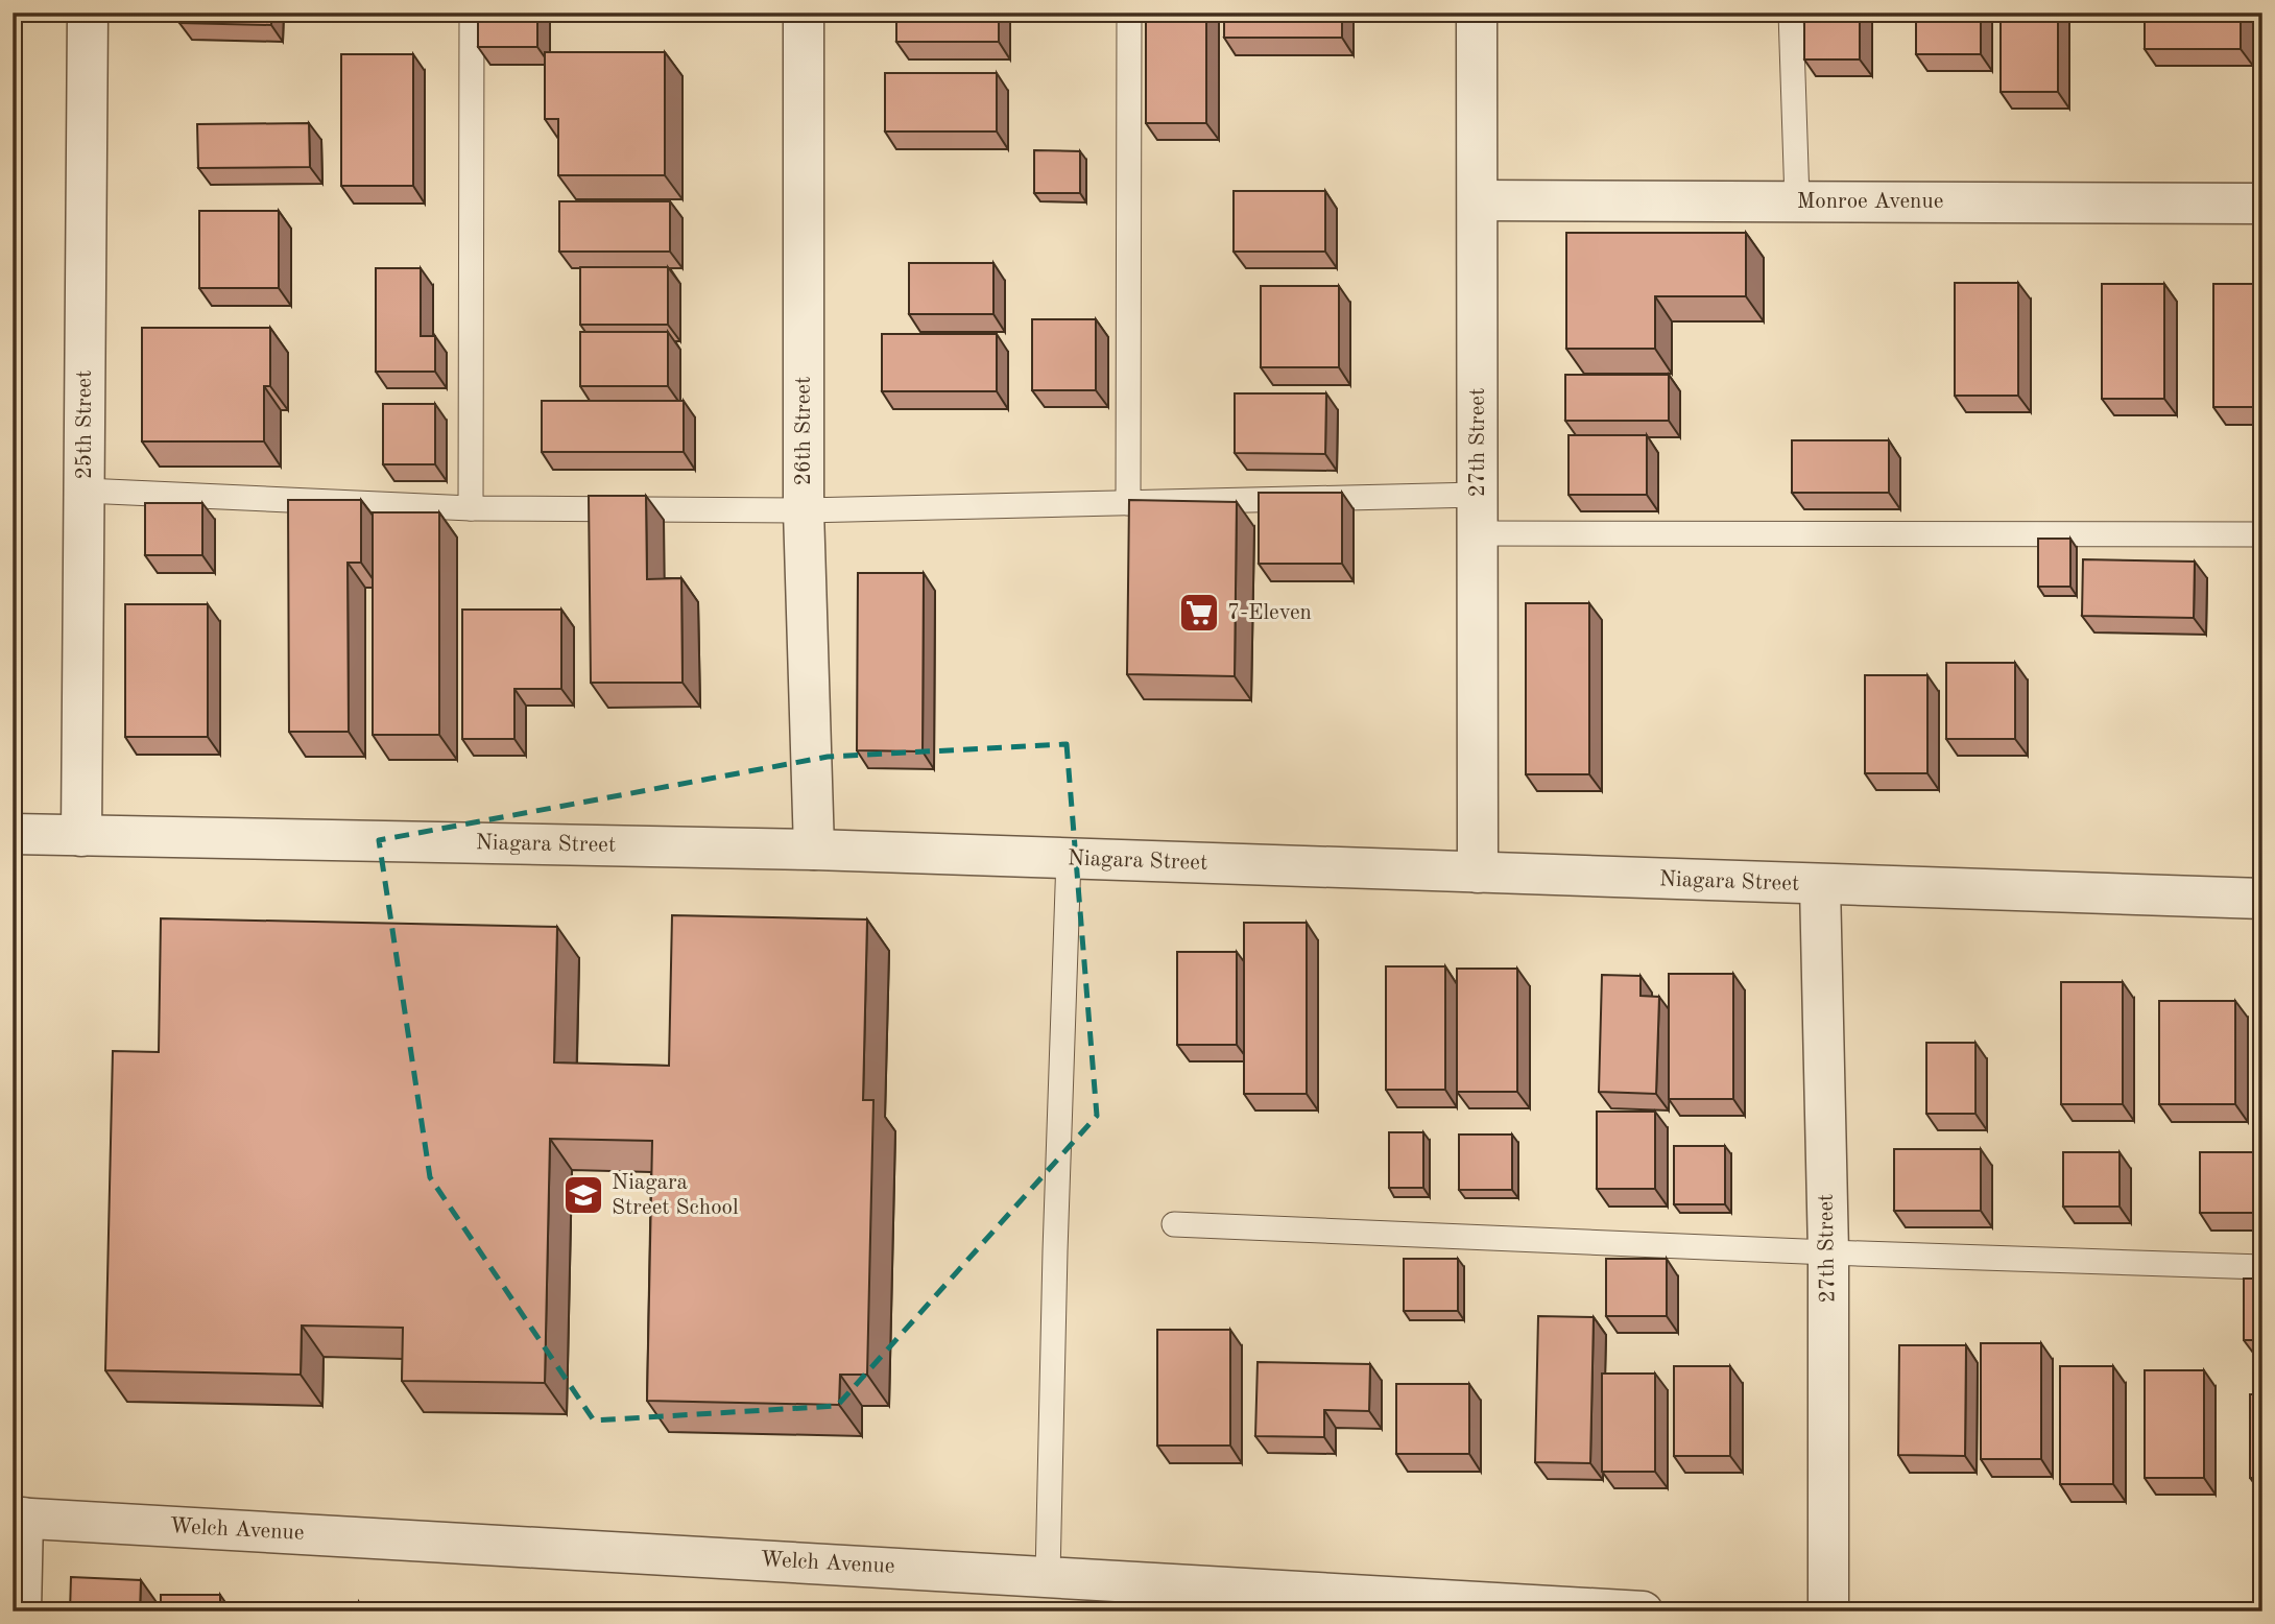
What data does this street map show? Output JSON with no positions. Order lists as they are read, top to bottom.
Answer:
{
  "streets": {
    "street": [
      "Monroe Avenue",
      "25th Street",
      "26th Street",
      "27th Street",
      "Niagara Street",
      "Welch Avenue"
    ]
  },
  "crossings": [
    ["Monroe Avenue", "27th Street"],
    ["25th Street", "Niagara Street"],
    ["26th Street", "Niagara Street"],
    ["27th Street", "Niagara Street"]
  ],
  "places": {
    "supermarket": ["7-Eleven"],
    "school or university": ["Niagara Street School"]
  }
}
